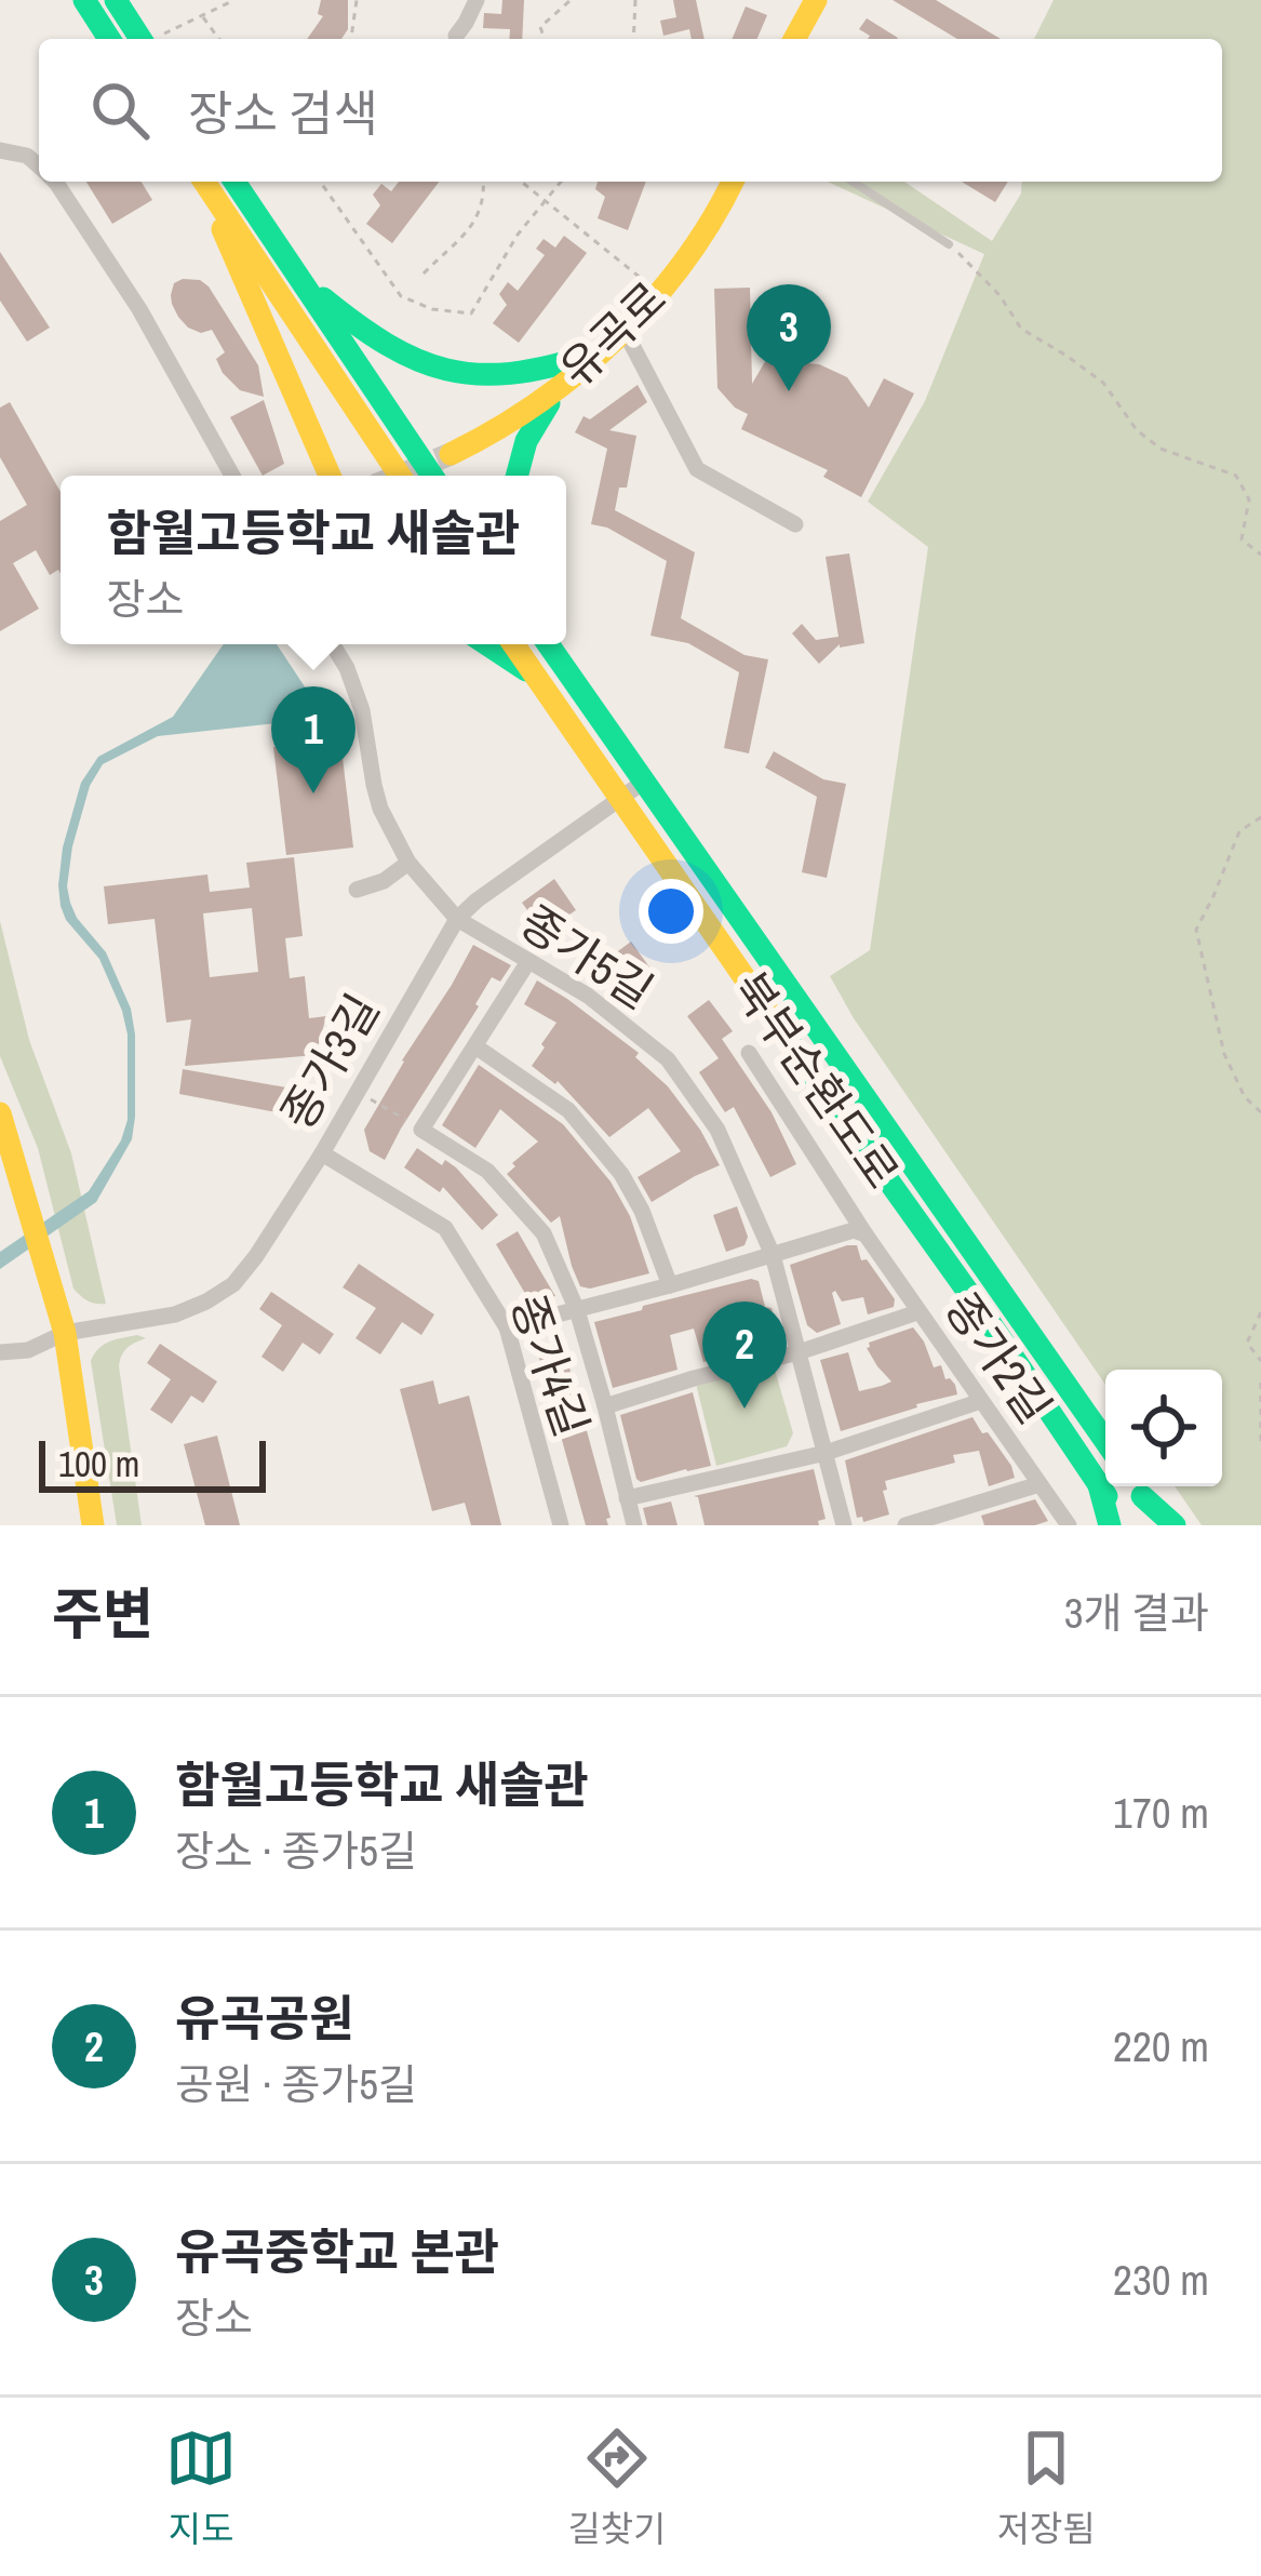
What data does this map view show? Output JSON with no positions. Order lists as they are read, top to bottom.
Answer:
{
  "streets": {
    "main road": ["유곡로", "북부순환도로"],
    "street": [
      "종가5길",
      "종가3길",
      "종가2길",
      "종가4길"
    ]
  },
  "crossings": [
    ["종가5길", "종가3길"],
    ["종가3길", "북부순환도로"],
    ["종가3길", "종가4길"]
  ],
  "scale_bar": "100 m",
  "page": {
    "search": "장소 검색",
    "pins": ["3", "1", "2"],
    "popup": ["함월고등학교 새솔관", "장소"],
    "scale": "100 m",
    "heading": ["주변", "3개 결과"],
    "list": [
      {
        "mark": "1",
        "name": "함월고등학교 새솔관",
        "note": "장소 · 종가5길",
        "value": "170 m"
      },
      {
        "mark": "2",
        "name": "유곡공원",
        "note": "공원 · 종가5길",
        "value": "220 m"
      },
      {
        "mark": "3",
        "name": "유곡중학교 본관",
        "note": "장소",
        "value": "230 m"
      }
    ],
    "nav": ["지도", "길찾기", "저장됨"]
  }
}
